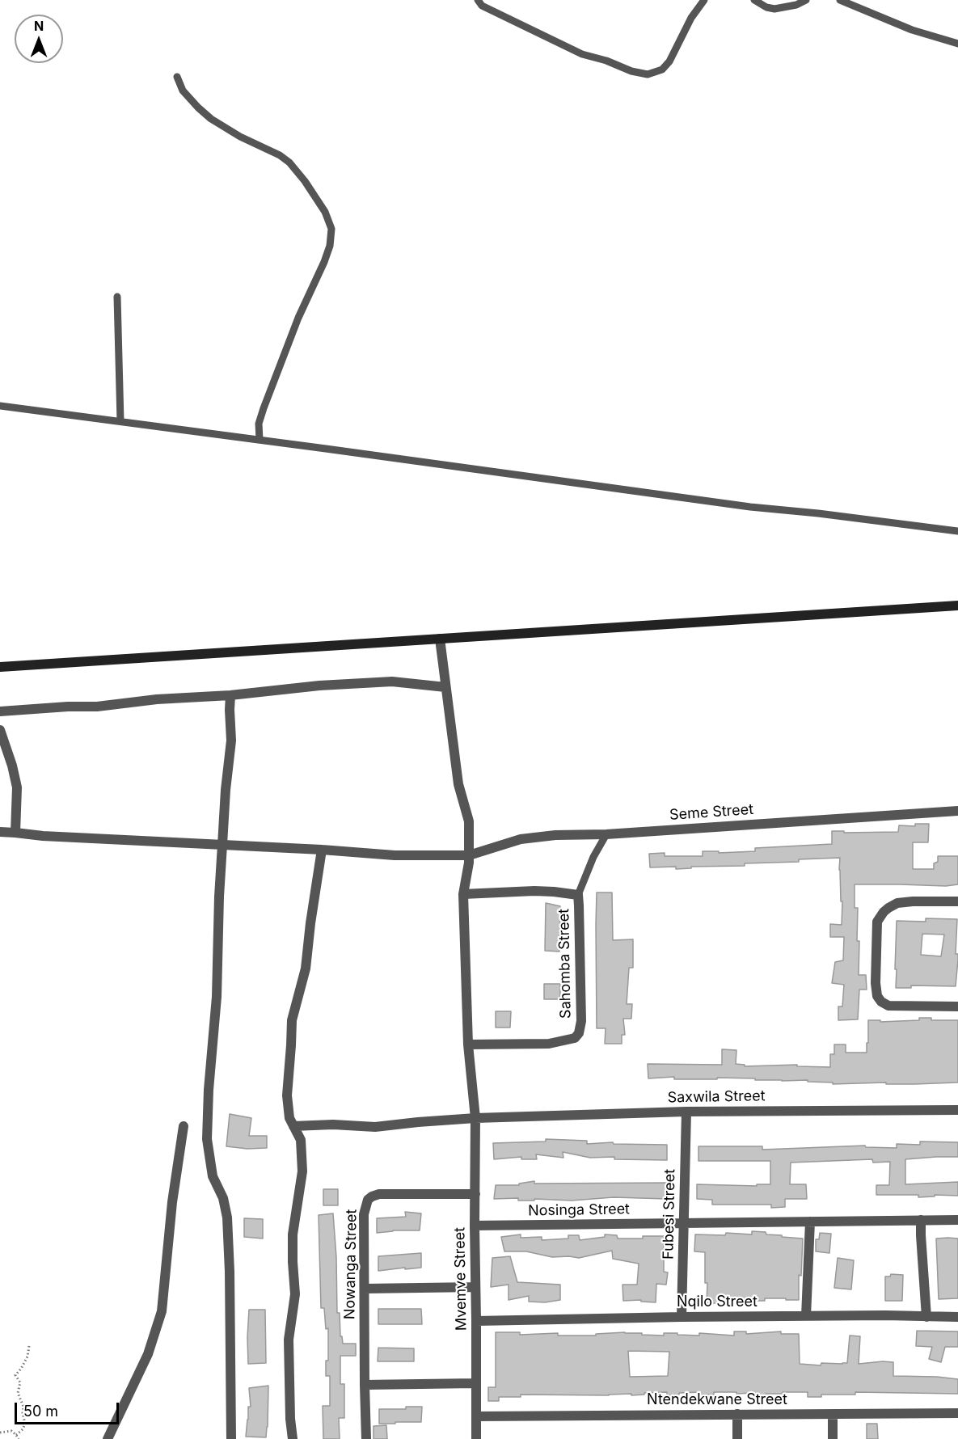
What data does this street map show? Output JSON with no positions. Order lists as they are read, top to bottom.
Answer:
{
  "streets": {
    "street": [
      "Seme Street",
      "Sahomba Street",
      "Saxwila Street",
      "Nosinga Street",
      "Fubesi Street",
      "Nowanga Street",
      "Mvemve Street",
      "Nqilo Street",
      "Ntendekwane Street"
    ]
  },
  "crossings": [
    ["Saxwila Street", "Fubesi Street"],
    ["Saxwila Street", "Mvemve Street"],
    ["Nosinga Street", "Fubesi Street"],
    ["Nosinga Street", "Mvemve Street"],
    ["Fubesi Street", "Nqilo Street"],
    ["Nowanga Street", "Mvemve Street"],
    ["Mvemve Street", "Nqilo Street"],
    ["Mvemve Street", "Ntendekwane Street"]
  ],
  "scale_bar": "50 m",
  "north": "top"
}
